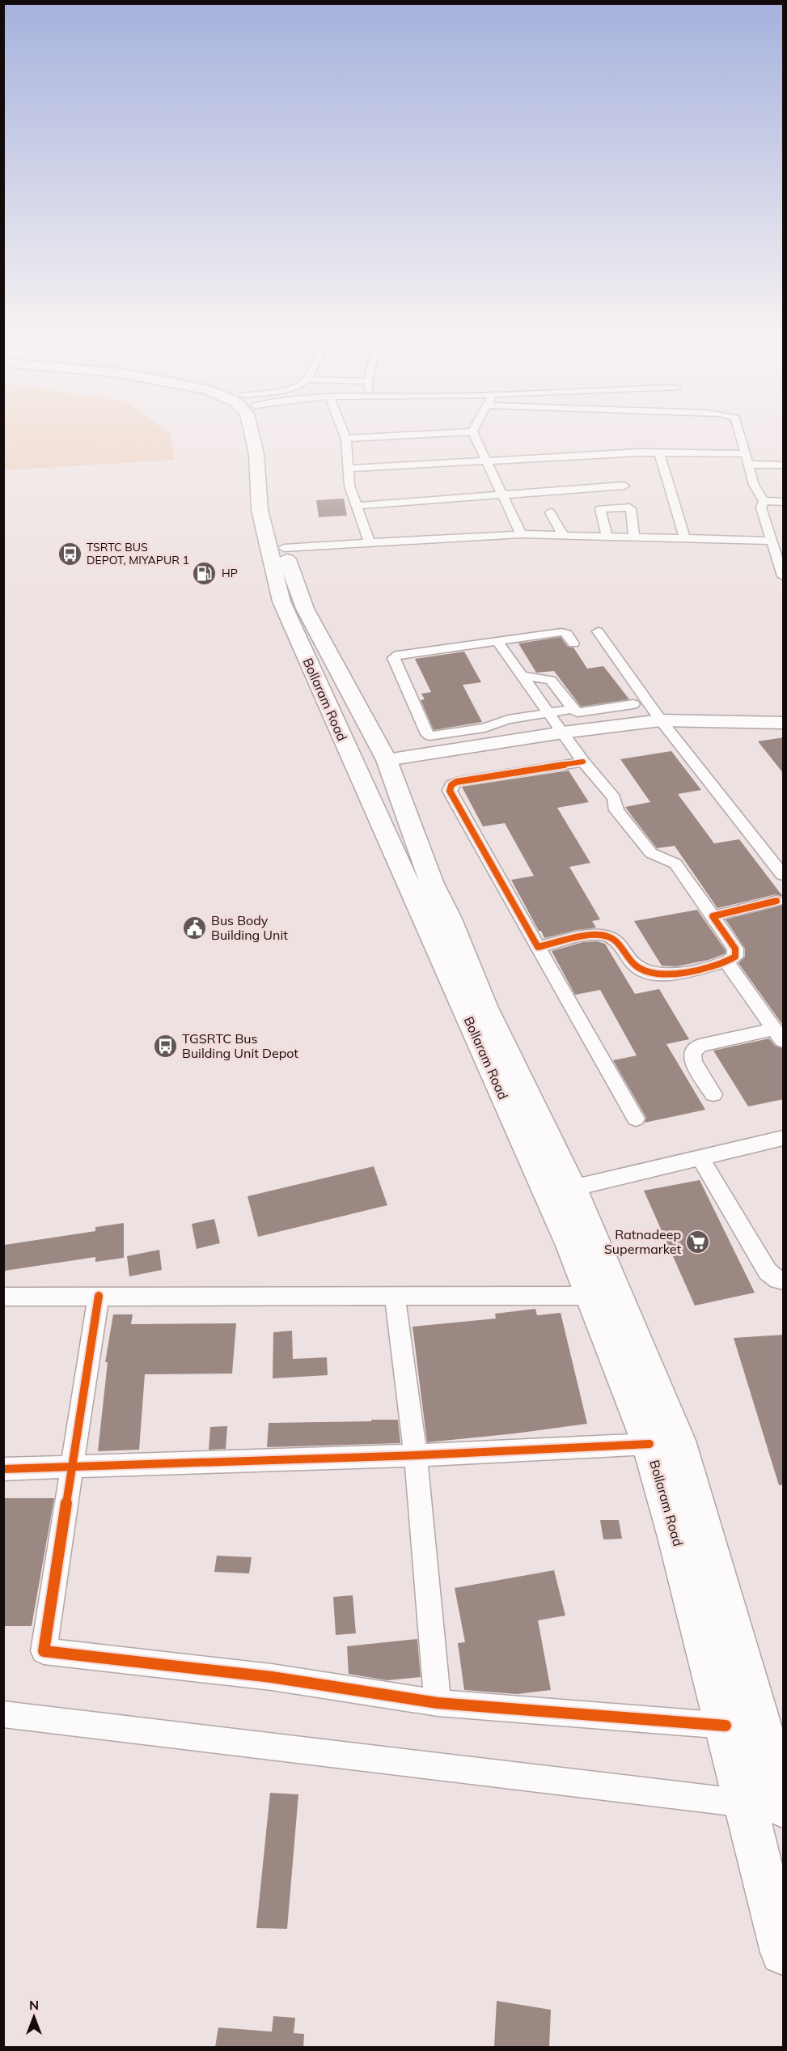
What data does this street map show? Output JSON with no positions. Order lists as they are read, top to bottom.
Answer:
{
  "streets": {
    "main road": ["Bollaram Road"]
  },
  "places": {
    "bus stop": ["TSRTC BUS DEPOT, MIYAPUR 1", "TGSRTC Bus Building Unit Depot"],
    "fuel station": ["HP"],
    "public building": ["Bus Body Building Unit"],
    "supermarket": ["Ratnadeep Supermarket"]
  },
  "north": "top"
}
